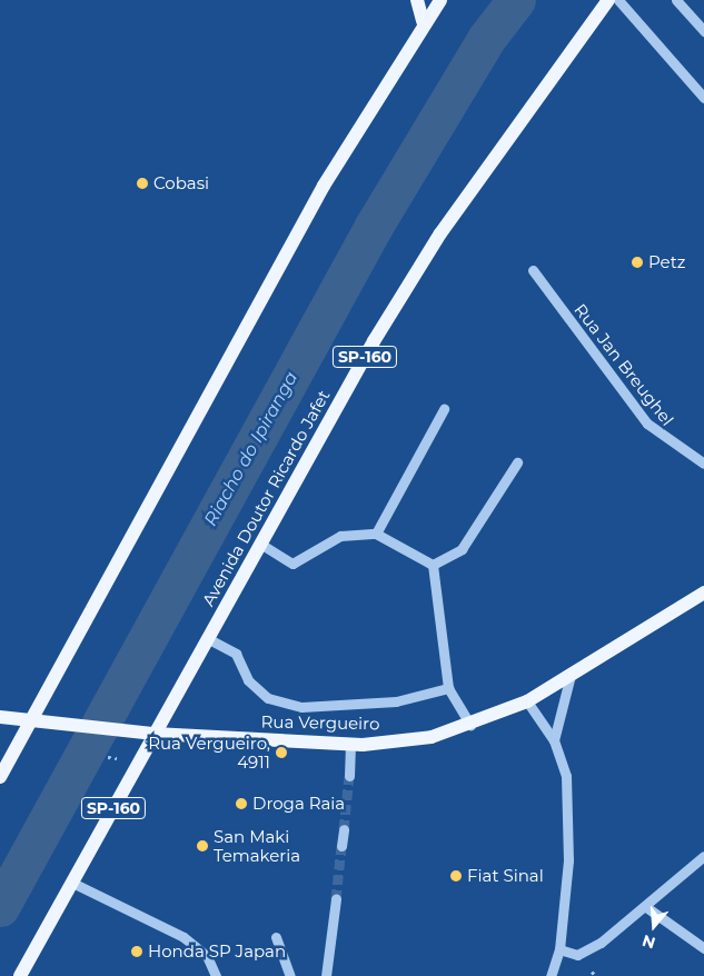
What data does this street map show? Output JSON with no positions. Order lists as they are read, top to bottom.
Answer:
{
  "streets": {
    "main road": ["SP-160", "Avenida Doutor Ricardo Jafet", "Rua Vergueiro"],
    "street": ["Rua Jan Breughel"]
  },
  "crossings": [
    ["Avenida Doutor Ricardo Jafet", "Rua Vergueiro"]
  ],
  "water": ["Riacho do Ipiranga"],
  "places": [
    "Cobasi",
    "Petz",
    "Rua Vergueiro, 4911",
    "Droga Raia",
    "San Maki Temakeria",
    "Fiat Sinal",
    "Honda SP Japan"
  ],
  "north": "bottom"
}
